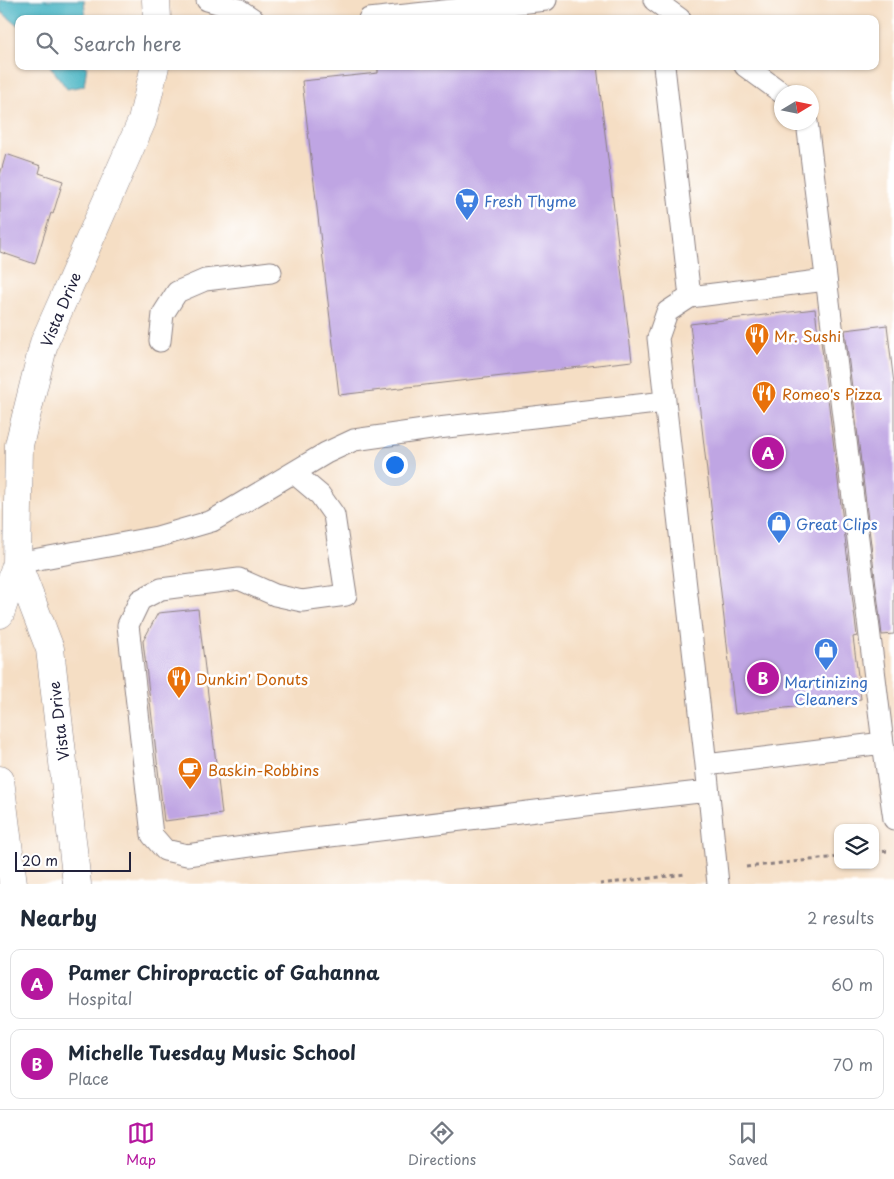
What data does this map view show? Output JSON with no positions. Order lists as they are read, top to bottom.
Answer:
{
  "streets": {
    "street": ["Vista Drive"]
  },
  "places": {
    "supermarket": ["Fresh Thyme"],
    "restaurant": ["Mr. Sushi", "Romeo's Pizza", "Dunkin' Donuts"],
    "shop": ["Great Clips", "Martinizing Cleaners"],
    "cafe": ["Baskin-Robbins"]
  },
  "scale_bar": "20 m",
  "north": "right",
  "page": {
    "search": "Search here",
    "pins": ["A", "B"],
    "scale": "20 m",
    "heading": ["Nearby", "2 results"],
    "list": [
      {
        "mark": "A",
        "name": "Pamer Chiropractic of Gahanna",
        "note": "Hospital",
        "value": "60 m"
      },
      {
        "mark": "B",
        "name": "Michelle Tuesday Music School",
        "note": "Place",
        "value": "70 m"
      }
    ],
    "nav": ["Map", "Directions", "Saved"]
  }
}
